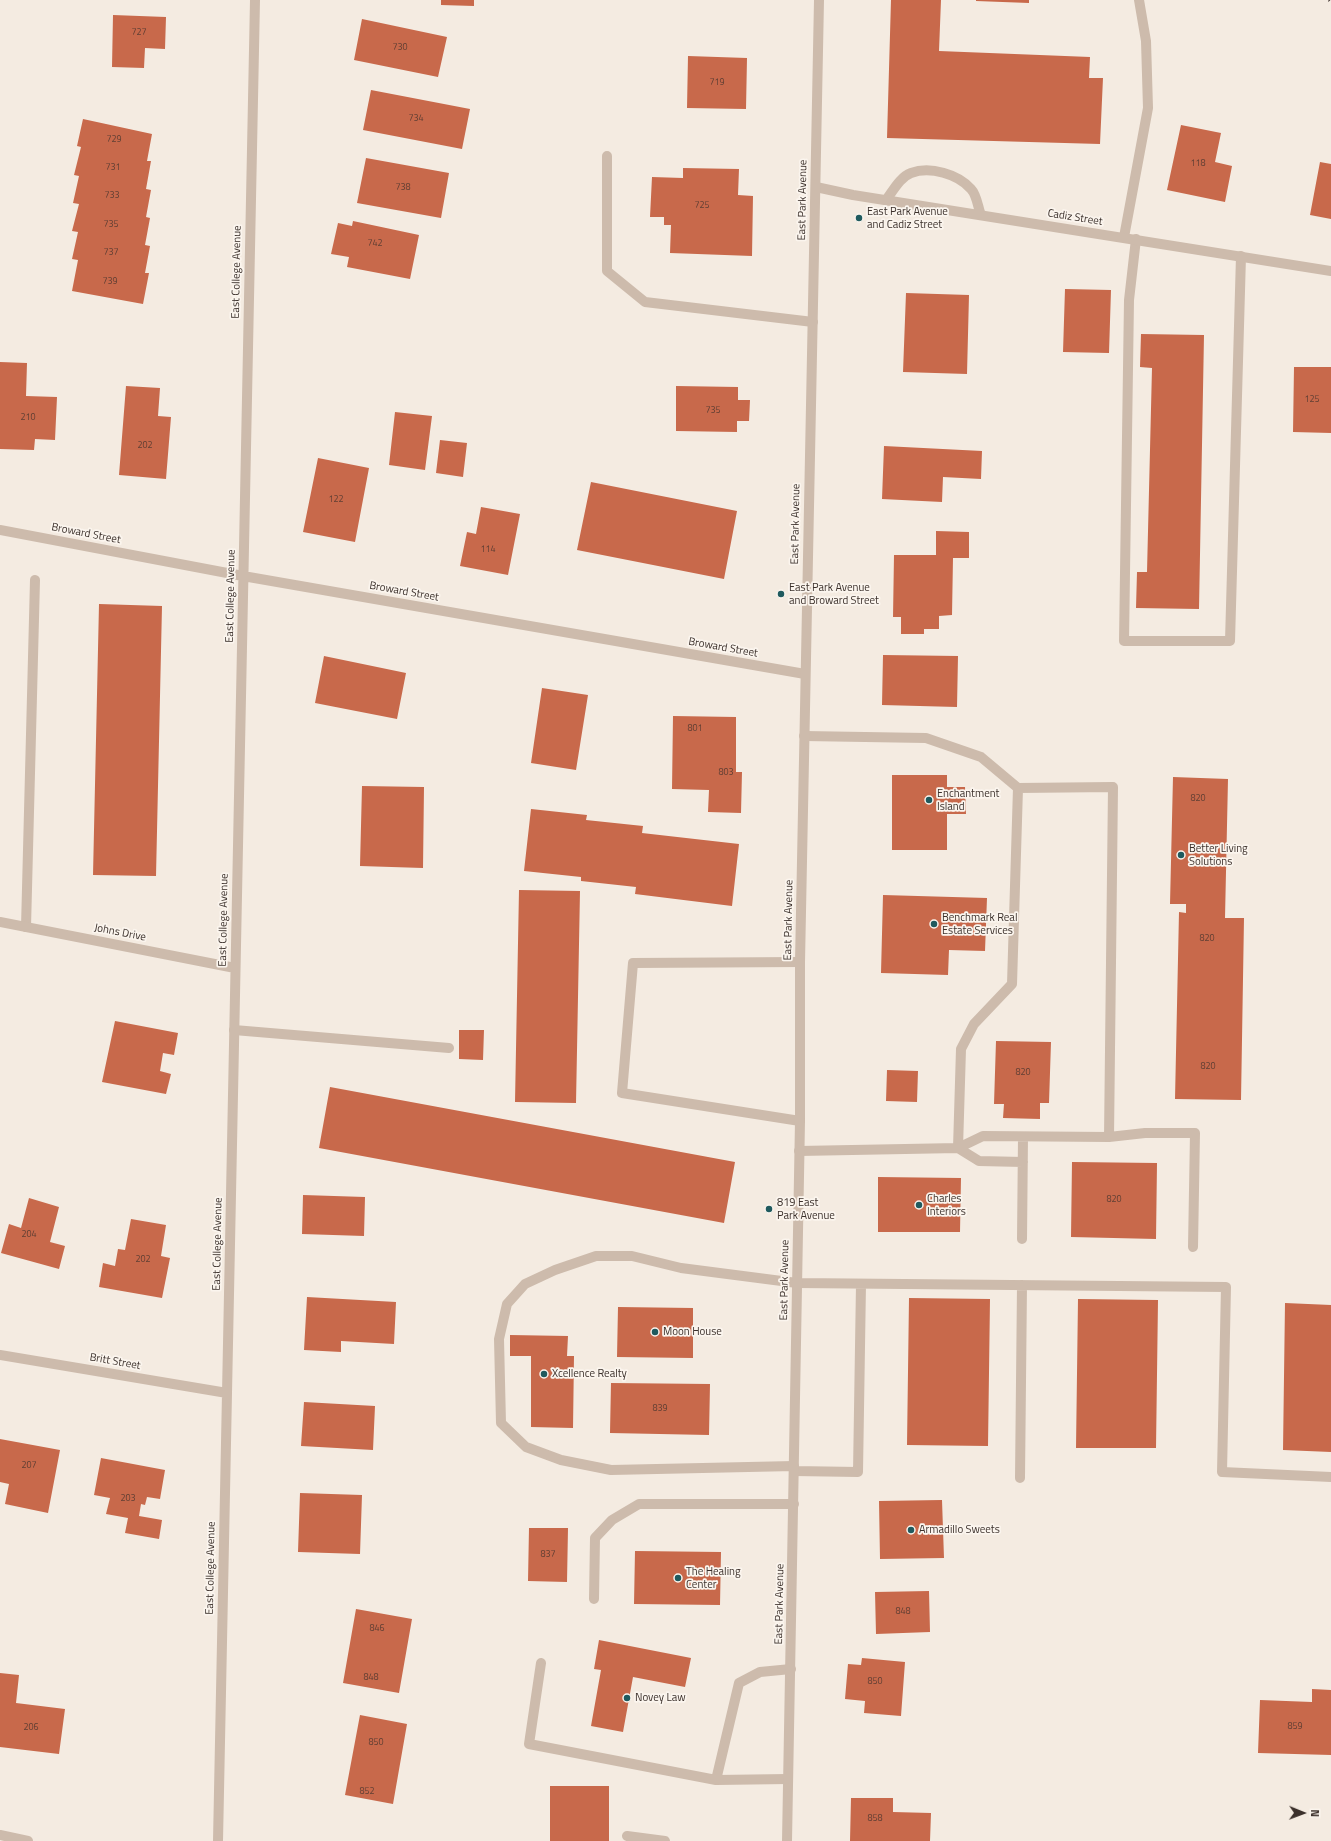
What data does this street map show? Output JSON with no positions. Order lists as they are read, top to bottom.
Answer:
{
  "streets": {
    "street": [
      "East Park Avenue",
      "Cadiz Street",
      "East College Avenue",
      "Broward Street",
      "Johns Drive",
      "Britt Street"
    ]
  },
  "crossings": [
    ["East Park Avenue", "Cadiz Street"],
    ["East Park Avenue", "Broward Street"],
    ["East College Avenue", "Broward Street"],
    ["East College Avenue", "Johns Drive"],
    ["East College Avenue", "Britt Street"]
  ],
  "places": [
    "East Park Avenue and Cadiz Street",
    "East Park Avenue and Broward Street",
    "Enchantment Island",
    "Better Living Solutions",
    "Benchmark Real Estate Services",
    "Charles Interiors",
    "819 East Park Avenue",
    "Moon House",
    "Xcellence Realty",
    "Armadillo Sweets",
    "The Healing Center",
    "Novey Law"
  ],
  "house_numbers": [
    "727",
    "730",
    "719",
    "734",
    "729",
    "118",
    "731",
    "738",
    "733",
    "725",
    "735",
    "742",
    "737",
    "739",
    "125",
    "735",
    "210",
    "202",
    "122",
    "114",
    "801",
    "803",
    "820",
    "820",
    "820",
    "820",
    "820",
    "204",
    "202",
    "839",
    "207",
    "203",
    "837",
    "848",
    "846",
    "848",
    "850",
    "859",
    "206",
    "850",
    "852",
    "858"
  ],
  "north": "right"
}
